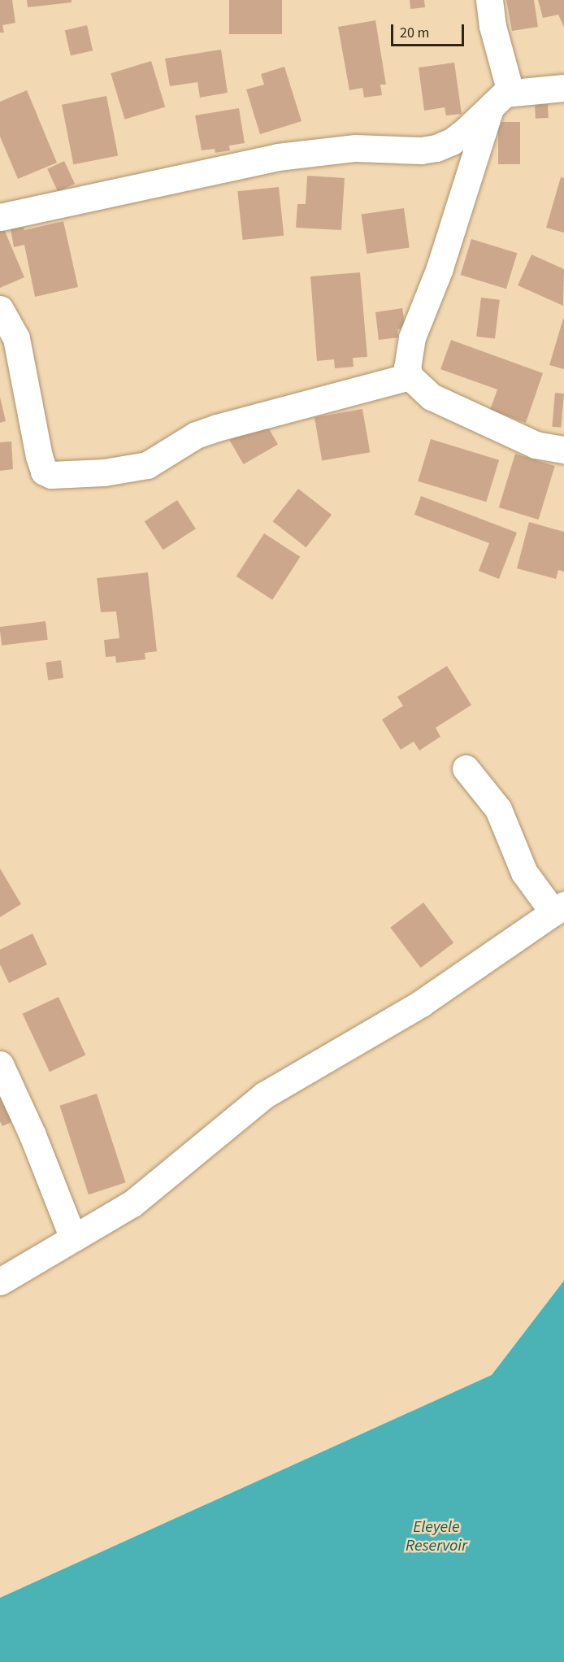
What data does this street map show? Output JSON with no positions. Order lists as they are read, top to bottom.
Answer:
{
  "water": ["Eleyele Reservoir"],
  "scale_bar": "20 m"
}
